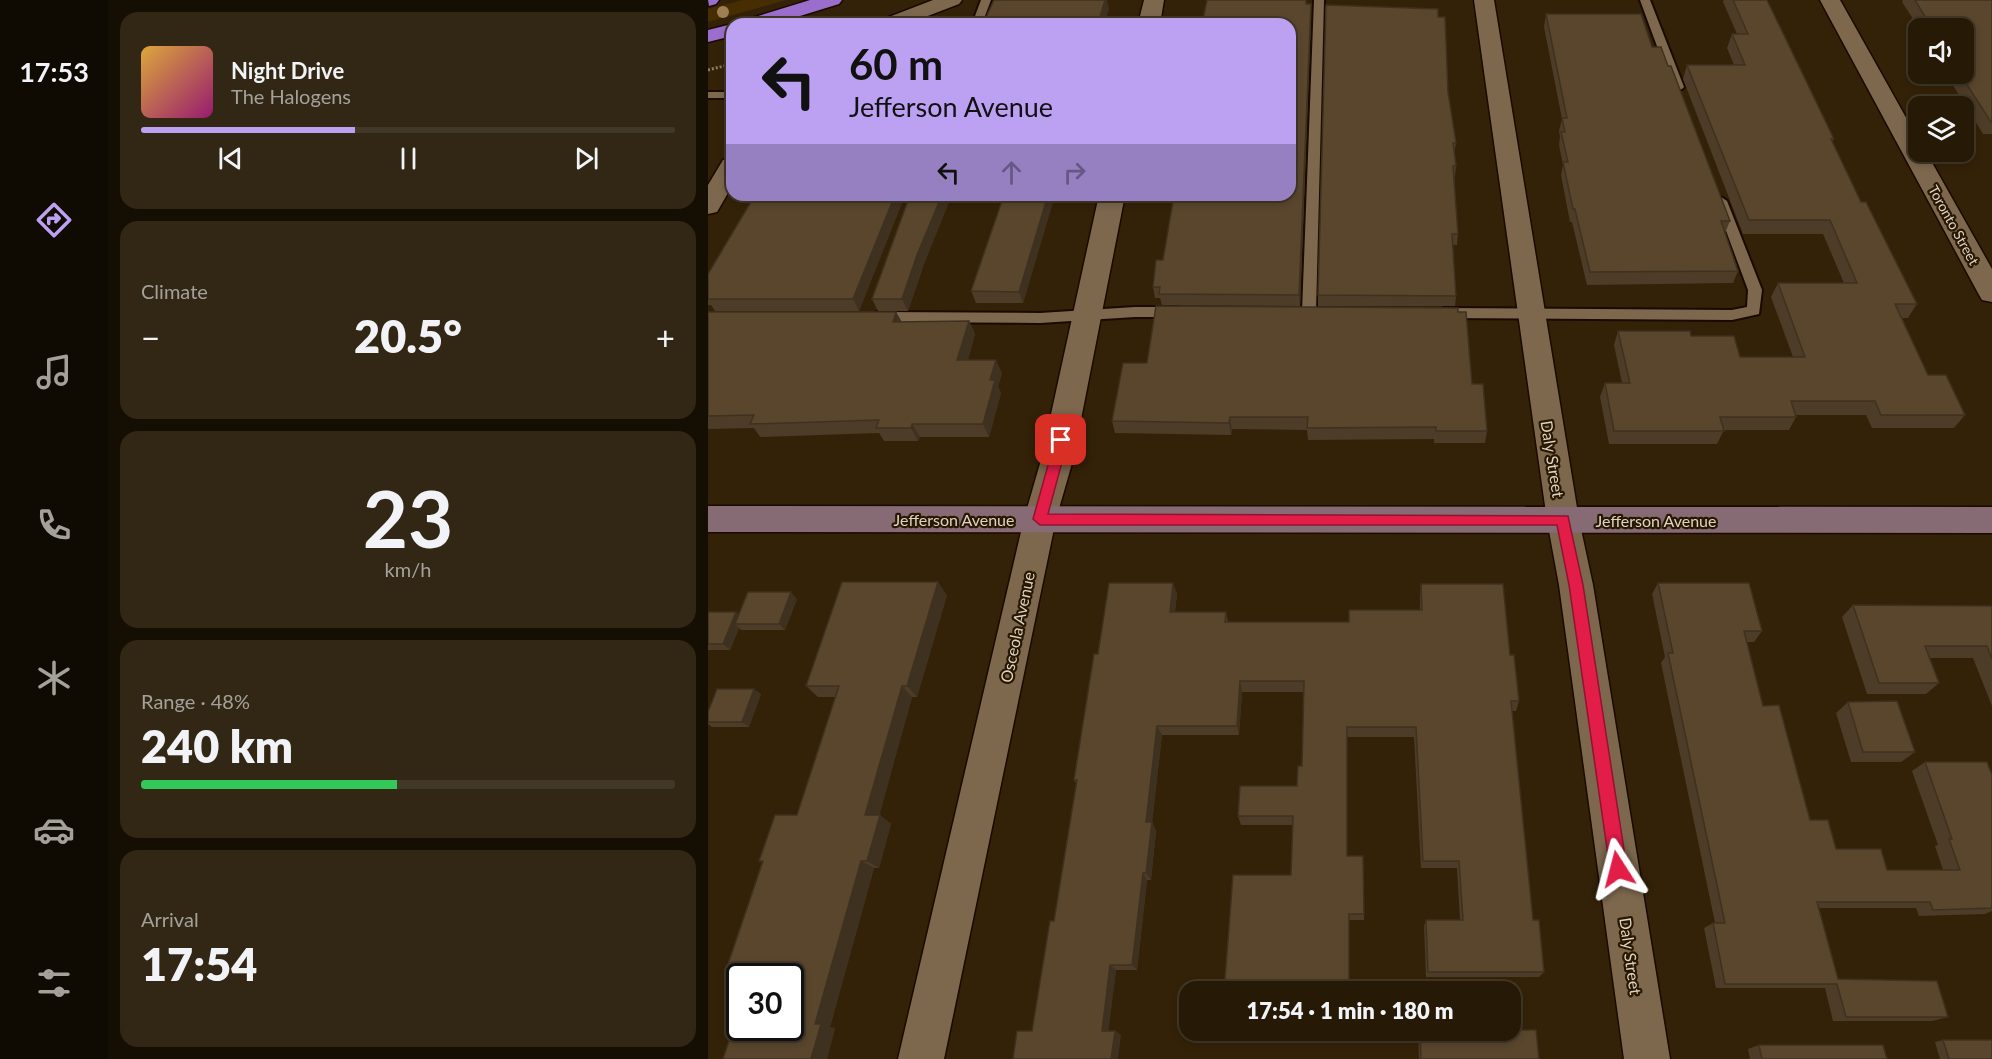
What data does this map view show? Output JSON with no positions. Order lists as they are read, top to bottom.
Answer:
{
  "streets": {
    "street": [
      "Toronto Street",
      "Daly Street",
      "Jefferson Avenue",
      "Osceola Avenue"
    ]
  },
  "crossings": [
    ["Daly Street", "Jefferson Avenue"],
    ["Jefferson Avenue", "Osceola Avenue"]
  ],
  "page": {
    "tabs": "17:53",
    "turn": ["60 m", "Jefferson Avenue"],
    "song": ["Night Drive", "The Halogens"],
    "tile": [
      "Climate",
      ["23", "km/h"],
      ["Range · 48%", "240 km"],
      ["Arrival", "17:54"]
    ],
    "heat": ["−", "20.5°", "+"],
    "limit": "30",
    "trip": "17:54 · 1 min · 180 m"
  }
}
